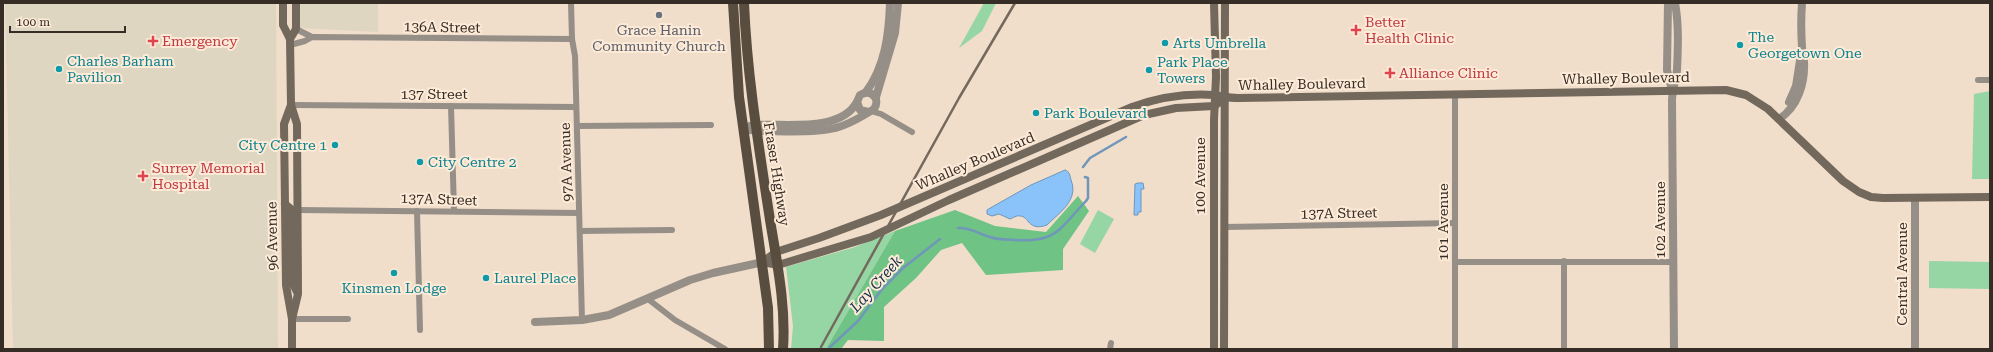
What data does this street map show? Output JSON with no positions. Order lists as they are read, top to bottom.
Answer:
{
  "streets": {
    "main road": [
      "Whalley Boulevard",
      "Fraser Highway",
      "100 Avenue",
      "96 Avenue"
    ],
    "street": [
      "136A Street",
      "137 Street",
      "97A Avenue",
      "137A Street",
      "102 Avenue",
      "101 Avenue",
      "Central Avenue"
    ]
  },
  "crossings": [
    ["136A Street", "97A Avenue"],
    ["136A Street", "96 Avenue"],
    ["Whalley Boulevard", "97A Avenue"],
    ["Whalley Boulevard", "Fraser Highway"],
    ["Whalley Boulevard", "100 Avenue"],
    ["Whalley Boulevard", "102 Avenue"],
    ["Whalley Boulevard", "101 Avenue"],
    ["Whalley Boulevard", "Central Avenue"],
    ["137 Street", "97A Avenue"],
    ["137 Street", "96 Avenue"],
    ["97A Avenue", "137A Street"],
    ["100 Avenue", "137A Street"],
    ["137A Street", "101 Avenue"],
    ["137A Street", "96 Avenue"]
  ],
  "water": ["Lay Creek"],
  "places": {
    "other": [
      "Grace Hanin Community Church",
      "Arts Umbrella",
      "The Georgetown One",
      "Charles Barham Pavilion",
      "Park Place Towers",
      "Park Boulevard",
      "City Centre 1",
      "City Centre 2",
      "Kinsmen Lodge",
      "Laurel Place"
    ],
    "health": [
      "Better Health Clinic",
      "Emergency",
      "Alliance Clinic",
      "Surrey Memorial Hospital"
    ]
  },
  "scale_bar": "100 m"
}
